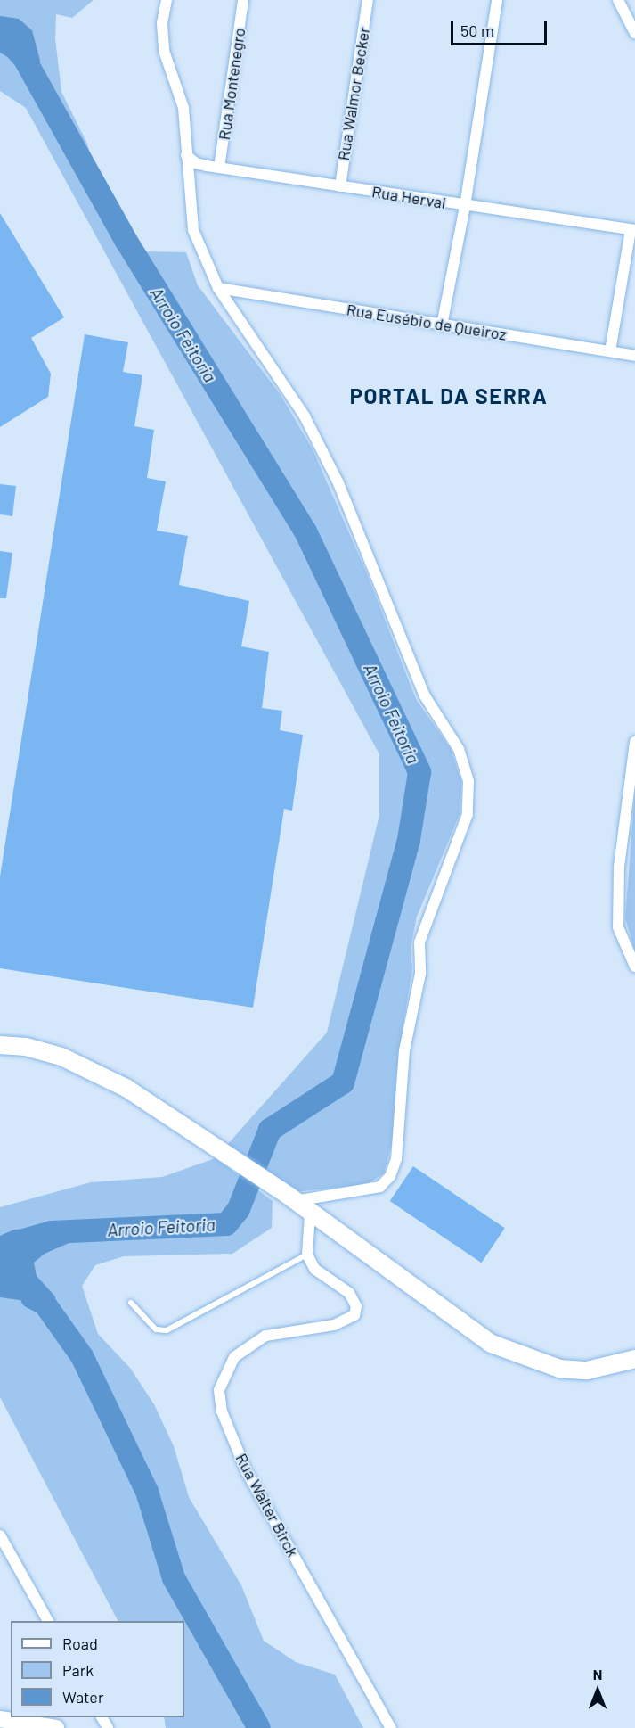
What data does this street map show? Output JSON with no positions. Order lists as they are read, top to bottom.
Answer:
{
  "streets": {
    "street": [
      "Rua Montenegro",
      "Rua Walmor Becker",
      "Rua Herval",
      "Rua Eusébio de Queiroz",
      "Rua Walter Birck"
    ]
  },
  "crossings": [
    ["Rua Montenegro", "Rua Herval"],
    ["Rua Walmor Becker", "Rua Herval"]
  ],
  "districts": ["PORTAL DA SERRA"],
  "water": ["Arroio Feitoria"],
  "legend": ["Road", "Park", "Water"],
  "scale_bar": "50 m",
  "north": "top"
}
